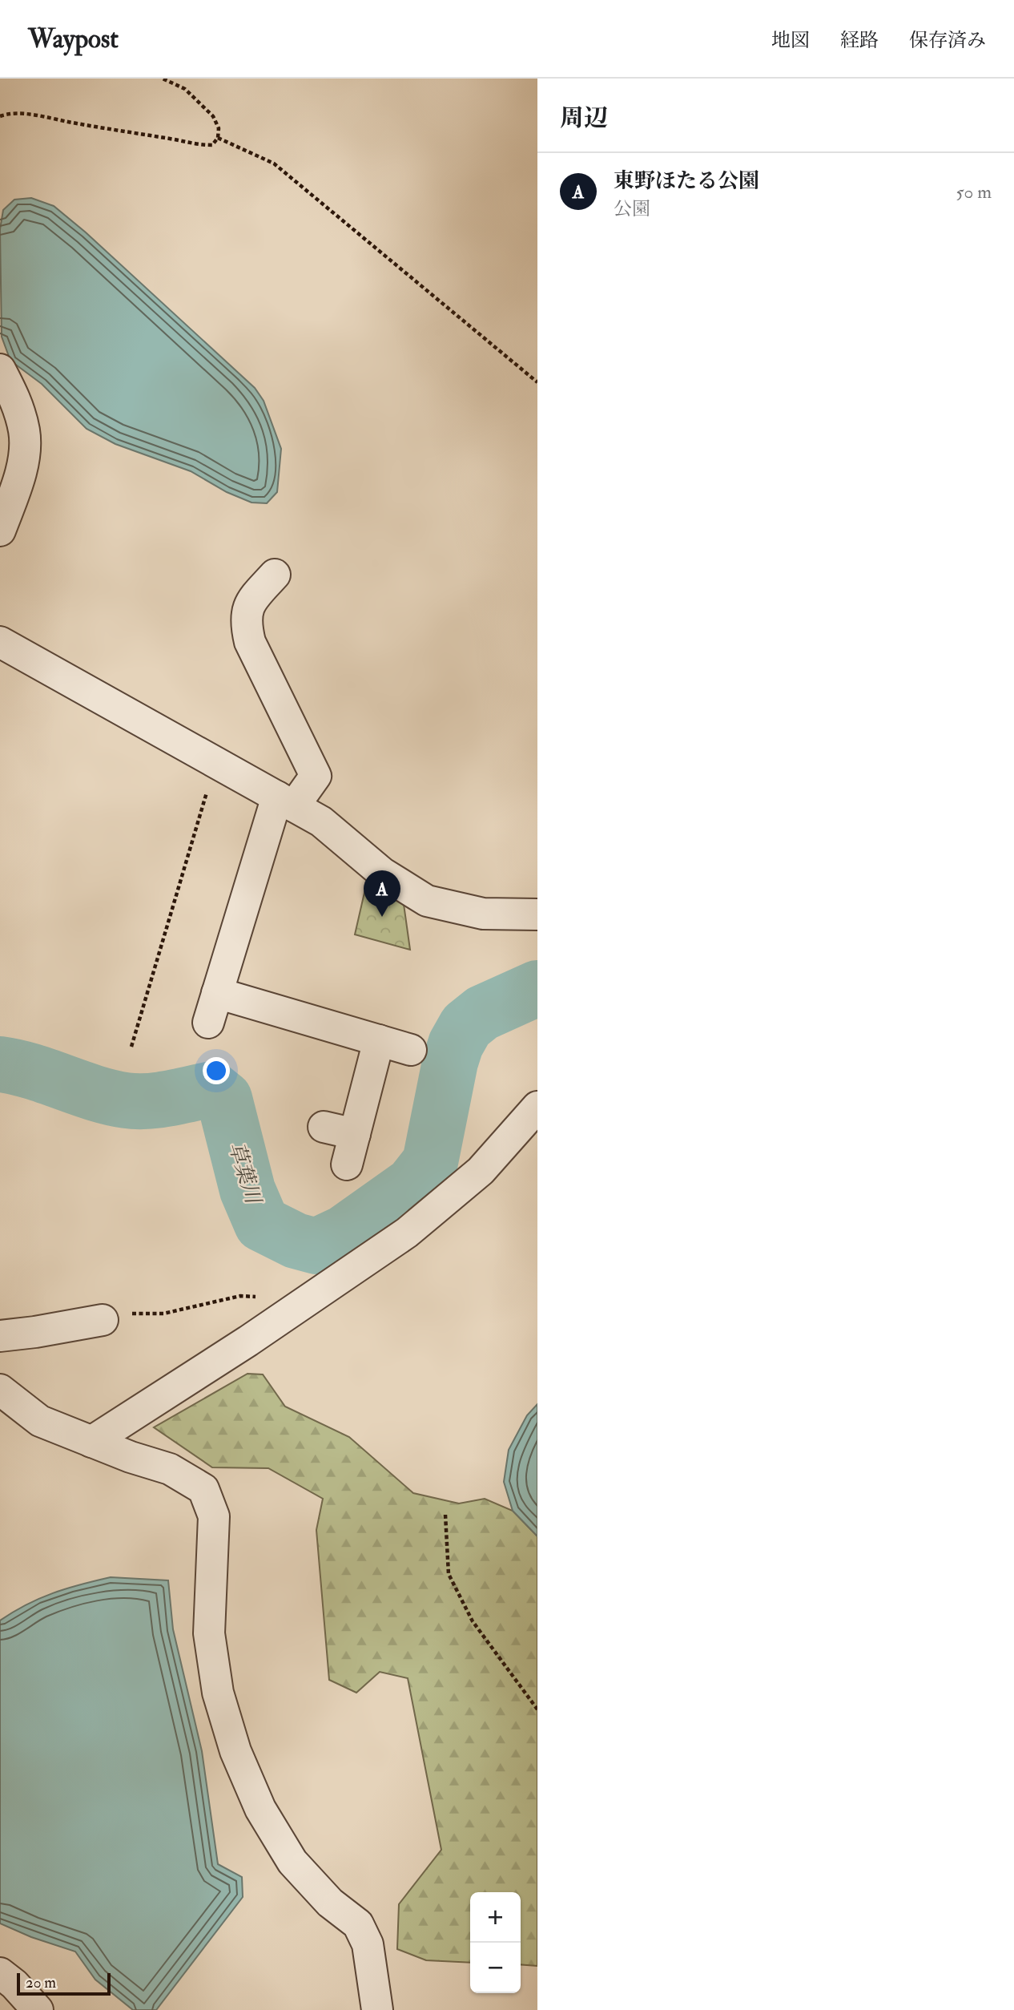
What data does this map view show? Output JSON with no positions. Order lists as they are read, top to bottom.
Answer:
{
  "water": ["草葉川"],
  "scale_bar": "20 m",
  "page": {
    "header": "Waypost",
    "nav": ["地図", "経路", "保存済み"],
    "heading": "周辺",
    "list": [
      {
        "mark": "A",
        "name": "東野ほたる公園",
        "note": "公園",
        "value": "50 m"
      }
    ],
    "pins": "A",
    "map_buttons": ["+", "−"],
    "scale": "20 m"
  }
}
